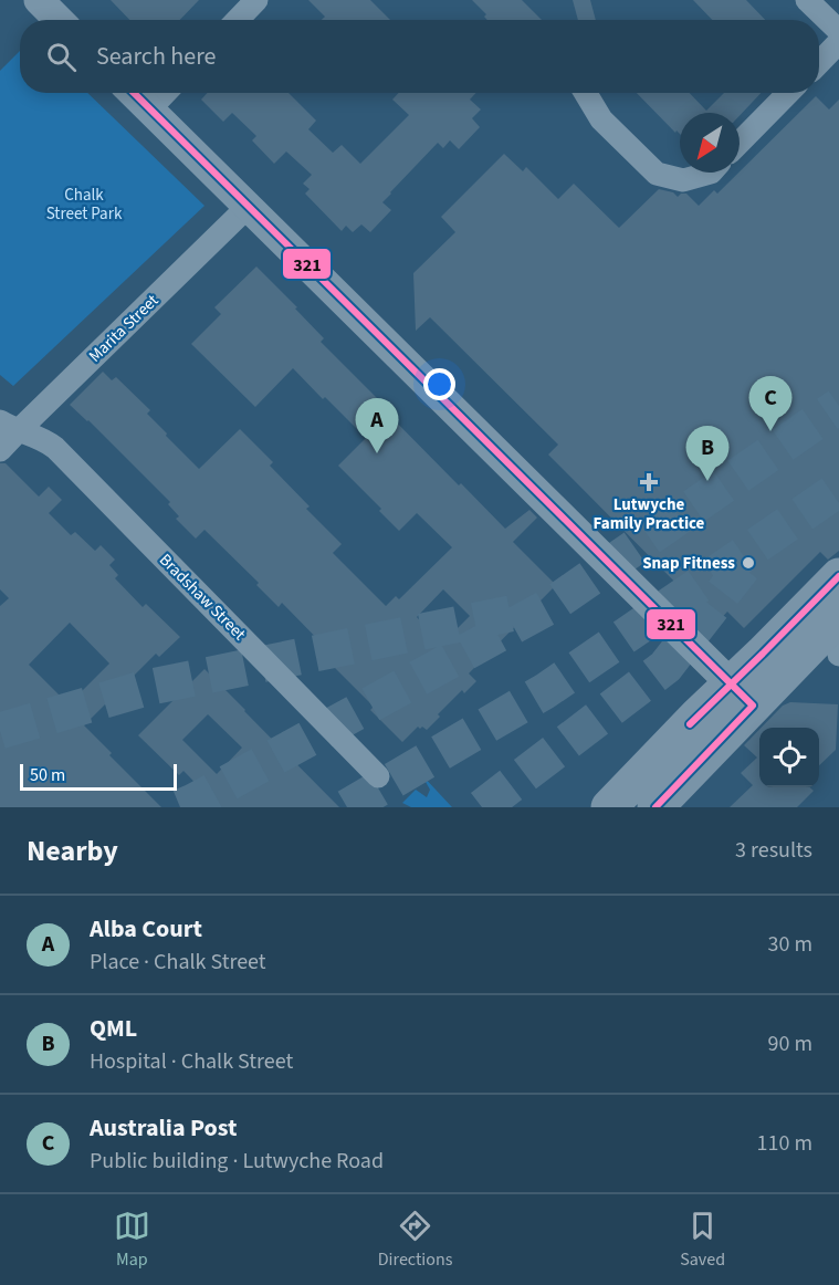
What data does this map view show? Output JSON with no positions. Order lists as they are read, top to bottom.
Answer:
{
  "streets": {
    "street": ["Marita Street", "Bradshaw Street"]
  },
  "crossings": [
    ["Marita Street", "Bradshaw Street"]
  ],
  "parks": ["Chalk Street Park"],
  "places": {
    "health": ["Lutwyche Family Practice"],
    "other": ["Snap Fitness"]
  },
  "lines": ["transit line 321"],
  "scale_bar": "50 m",
  "north": "bottom left",
  "page": {
    "search": "Search here",
    "pins": ["C", "A", "B"],
    "scale": "50 m",
    "heading": ["Nearby", "3 results"],
    "list": [
      {
        "mark": "A",
        "name": "Alba Court",
        "note": "Place · Chalk Street",
        "value": "30 m"
      },
      {
        "mark": "B",
        "name": "QML",
        "note": "Hospital · Chalk Street",
        "value": "90 m"
      },
      {
        "mark": "C",
        "name": "Australia Post",
        "note": "Public building · Lutwyche Road",
        "value": "110 m"
      }
    ],
    "nav": ["Map", "Directions", "Saved"]
  }
}
